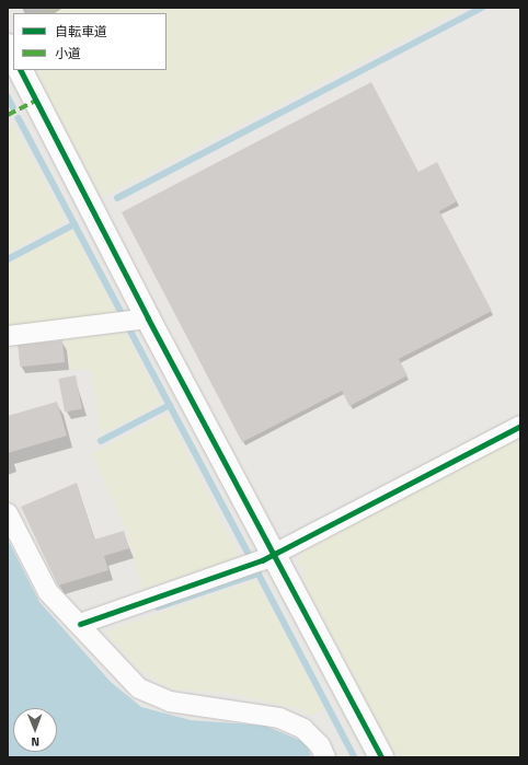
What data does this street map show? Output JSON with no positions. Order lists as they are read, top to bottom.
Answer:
{
  "legend": ["自転車道", "小道"],
  "north": "bottom"
}
